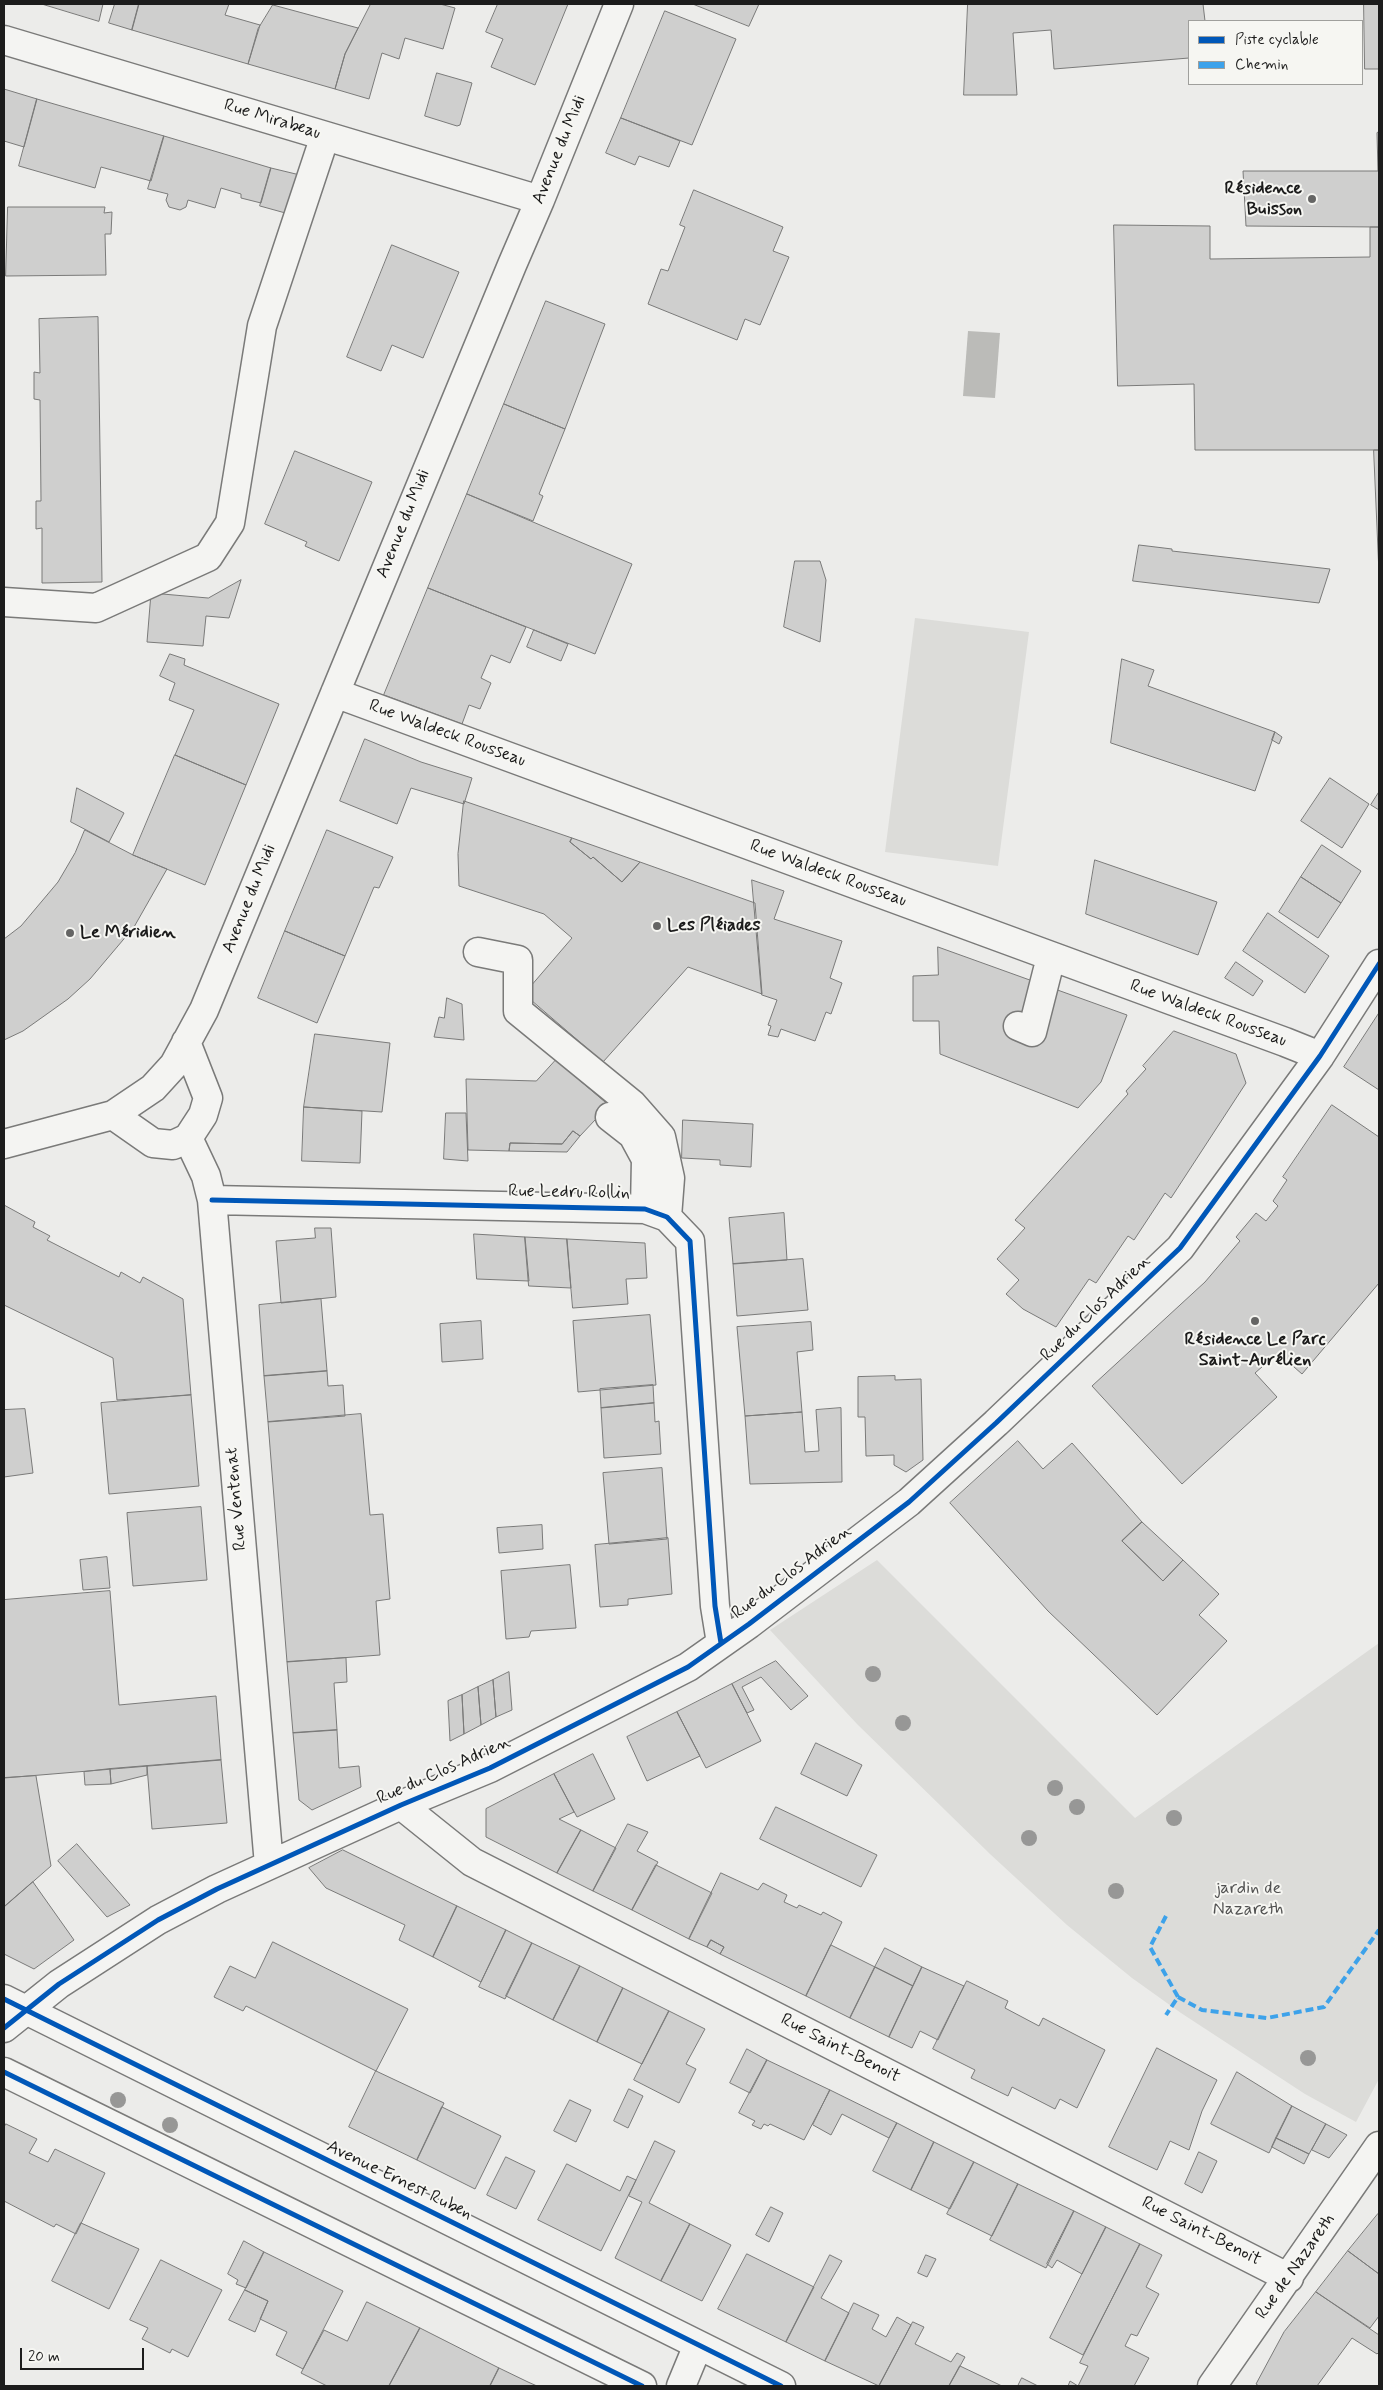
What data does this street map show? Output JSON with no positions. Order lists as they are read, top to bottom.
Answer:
{
  "streets": {
    "street": [
      "Rue Mirabeau",
      "Avenue du Midi",
      "Rue Waldeck Rousseau",
      "Rue Ledru Rollin",
      "Rue du Clos Adrien",
      "Rue Ventenat",
      "Rue Saint-Benoit",
      "Avenue Ernest Ruben",
      "Rue de Nazareth"
    ]
  },
  "crossings": [
    ["Rue Mirabeau", "Avenue du Midi"],
    ["Avenue du Midi", "Rue Waldeck Rousseau"],
    ["Rue Waldeck Rousseau", "Rue du Clos Adrien"],
    ["Rue Ledru Rollin", "Rue Ventenat"],
    ["Rue du Clos Adrien", "Rue Ventenat"],
    ["Rue du Clos Adrien", "Rue Saint-Benoit"],
    ["Rue du Clos Adrien", "Avenue Ernest Ruben"],
    ["Rue Saint-Benoit", "Rue de Nazareth"]
  ],
  "parks": ["jardin de Nazareth"],
  "places": [
    "Résidence Buisson",
    "Les Pléiades",
    "Le Méridien",
    "Résidence Le Parc Saint-Aurélien"
  ],
  "legend": ["Piste cyclable", "Chemin"],
  "scale_bar": "20 m"
}
